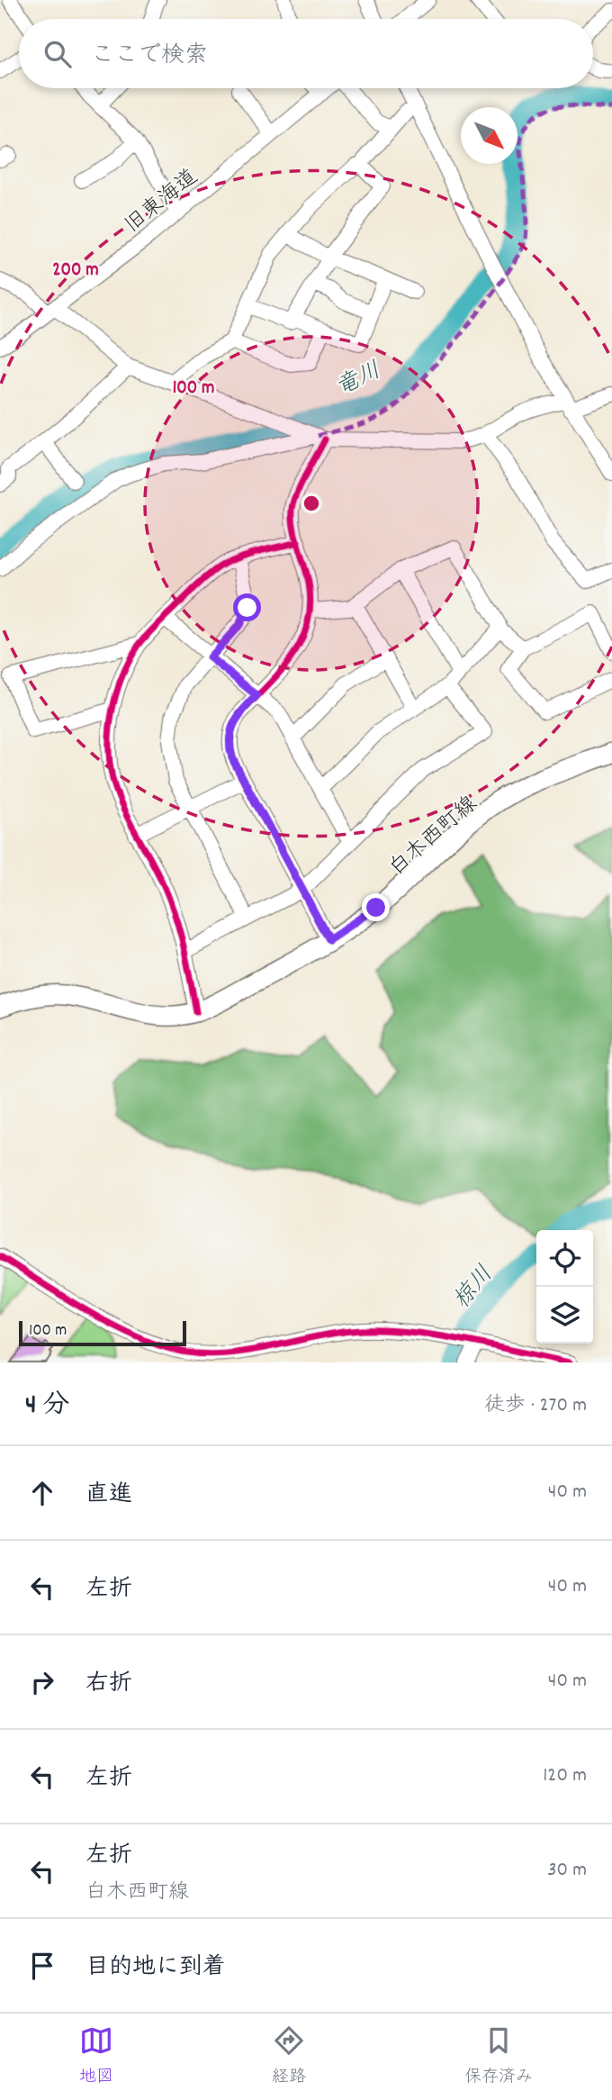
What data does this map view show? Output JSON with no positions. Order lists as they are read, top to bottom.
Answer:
{
  "streets": {
    "main road": ["白木西町線"],
    "street": ["旧東海道"]
  },
  "water": ["竜川", "椋川"],
  "scale_bar": "100 m",
  "north": "bottom right",
  "page": {
    "search": "ここで検索",
    "scale": "100 m",
    "heading": ["4 分", "徒歩 · 270 m"],
    "list": [
      ["直進", "40 m"],
      ["左折", "40 m"],
      ["右折", "40 m"],
      ["左折", "120 m"],
      ["左折", "白木西町線", "30 m"],
      "目的地に到着"
    ],
    "nav": ["地図", "経路", "保存済み"]
  },
  "rings": ["200 m", "100 m"]
}
